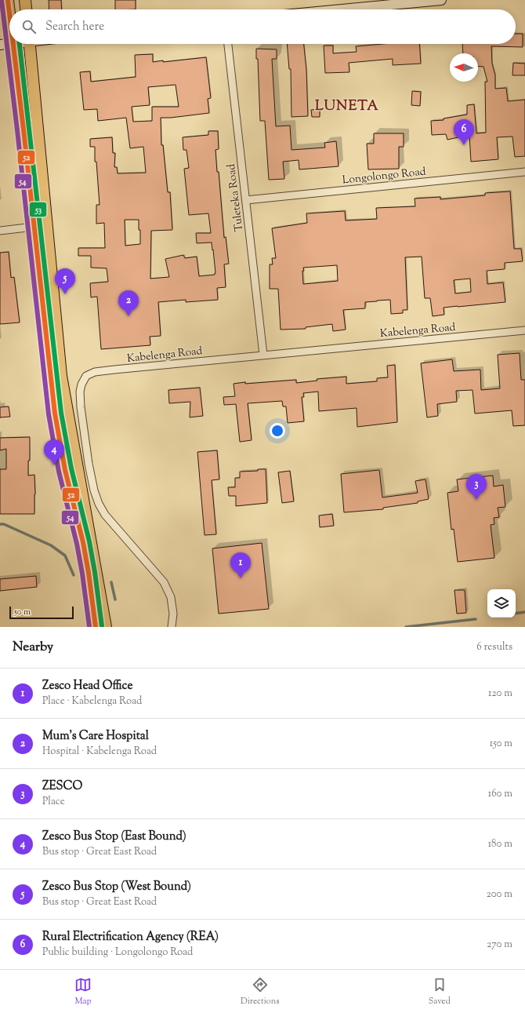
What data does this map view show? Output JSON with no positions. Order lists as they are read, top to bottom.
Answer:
{
  "streets": {
    "street": ["Longolongo Road", "Tuleteka Road", "Kabelenga Road"]
  },
  "crossings": [
    ["Longolongo Road", "Tuleteka Road"],
    ["Tuleteka Road", "Kabelenga Road"]
  ],
  "districts": ["LUNETA"],
  "lines": ["transit line 52", "transit line 54", "transit line 53"],
  "scale_bar": "50 m",
  "north": "left",
  "page": {
    "search": "Search here",
    "pins": [
      "6",
      "5",
      "2",
      "4",
      "3",
      "1"
    ],
    "scale": "50 m",
    "heading": ["Nearby", "6 results"],
    "list": [
      {
        "mark": "1",
        "name": "Zesco Head Office",
        "note": "Place · Kabelenga Road",
        "value": "120 m"
      },
      {
        "mark": "2",
        "name": "Mum's Care Hospital",
        "note": "Hospital · Kabelenga Road",
        "value": "150 m"
      },
      {
        "mark": "3",
        "name": "ZESCO",
        "note": "Place",
        "value": "160 m"
      },
      {
        "mark": "4",
        "name": "Zesco Bus Stop (East Bound)",
        "note": "Bus stop · Great East Road",
        "value": "180 m"
      },
      {
        "mark": "5",
        "name": "Zesco Bus Stop (West Bound)",
        "note": "Bus stop · Great East Road",
        "value": "200 m"
      },
      {
        "mark": "6",
        "name": "Rural Electrification Agency (REA)",
        "note": "Public building · Longolongo Road",
        "value": "270 m"
      }
    ],
    "nav": ["Map", "Directions", "Saved"]
  }
}
